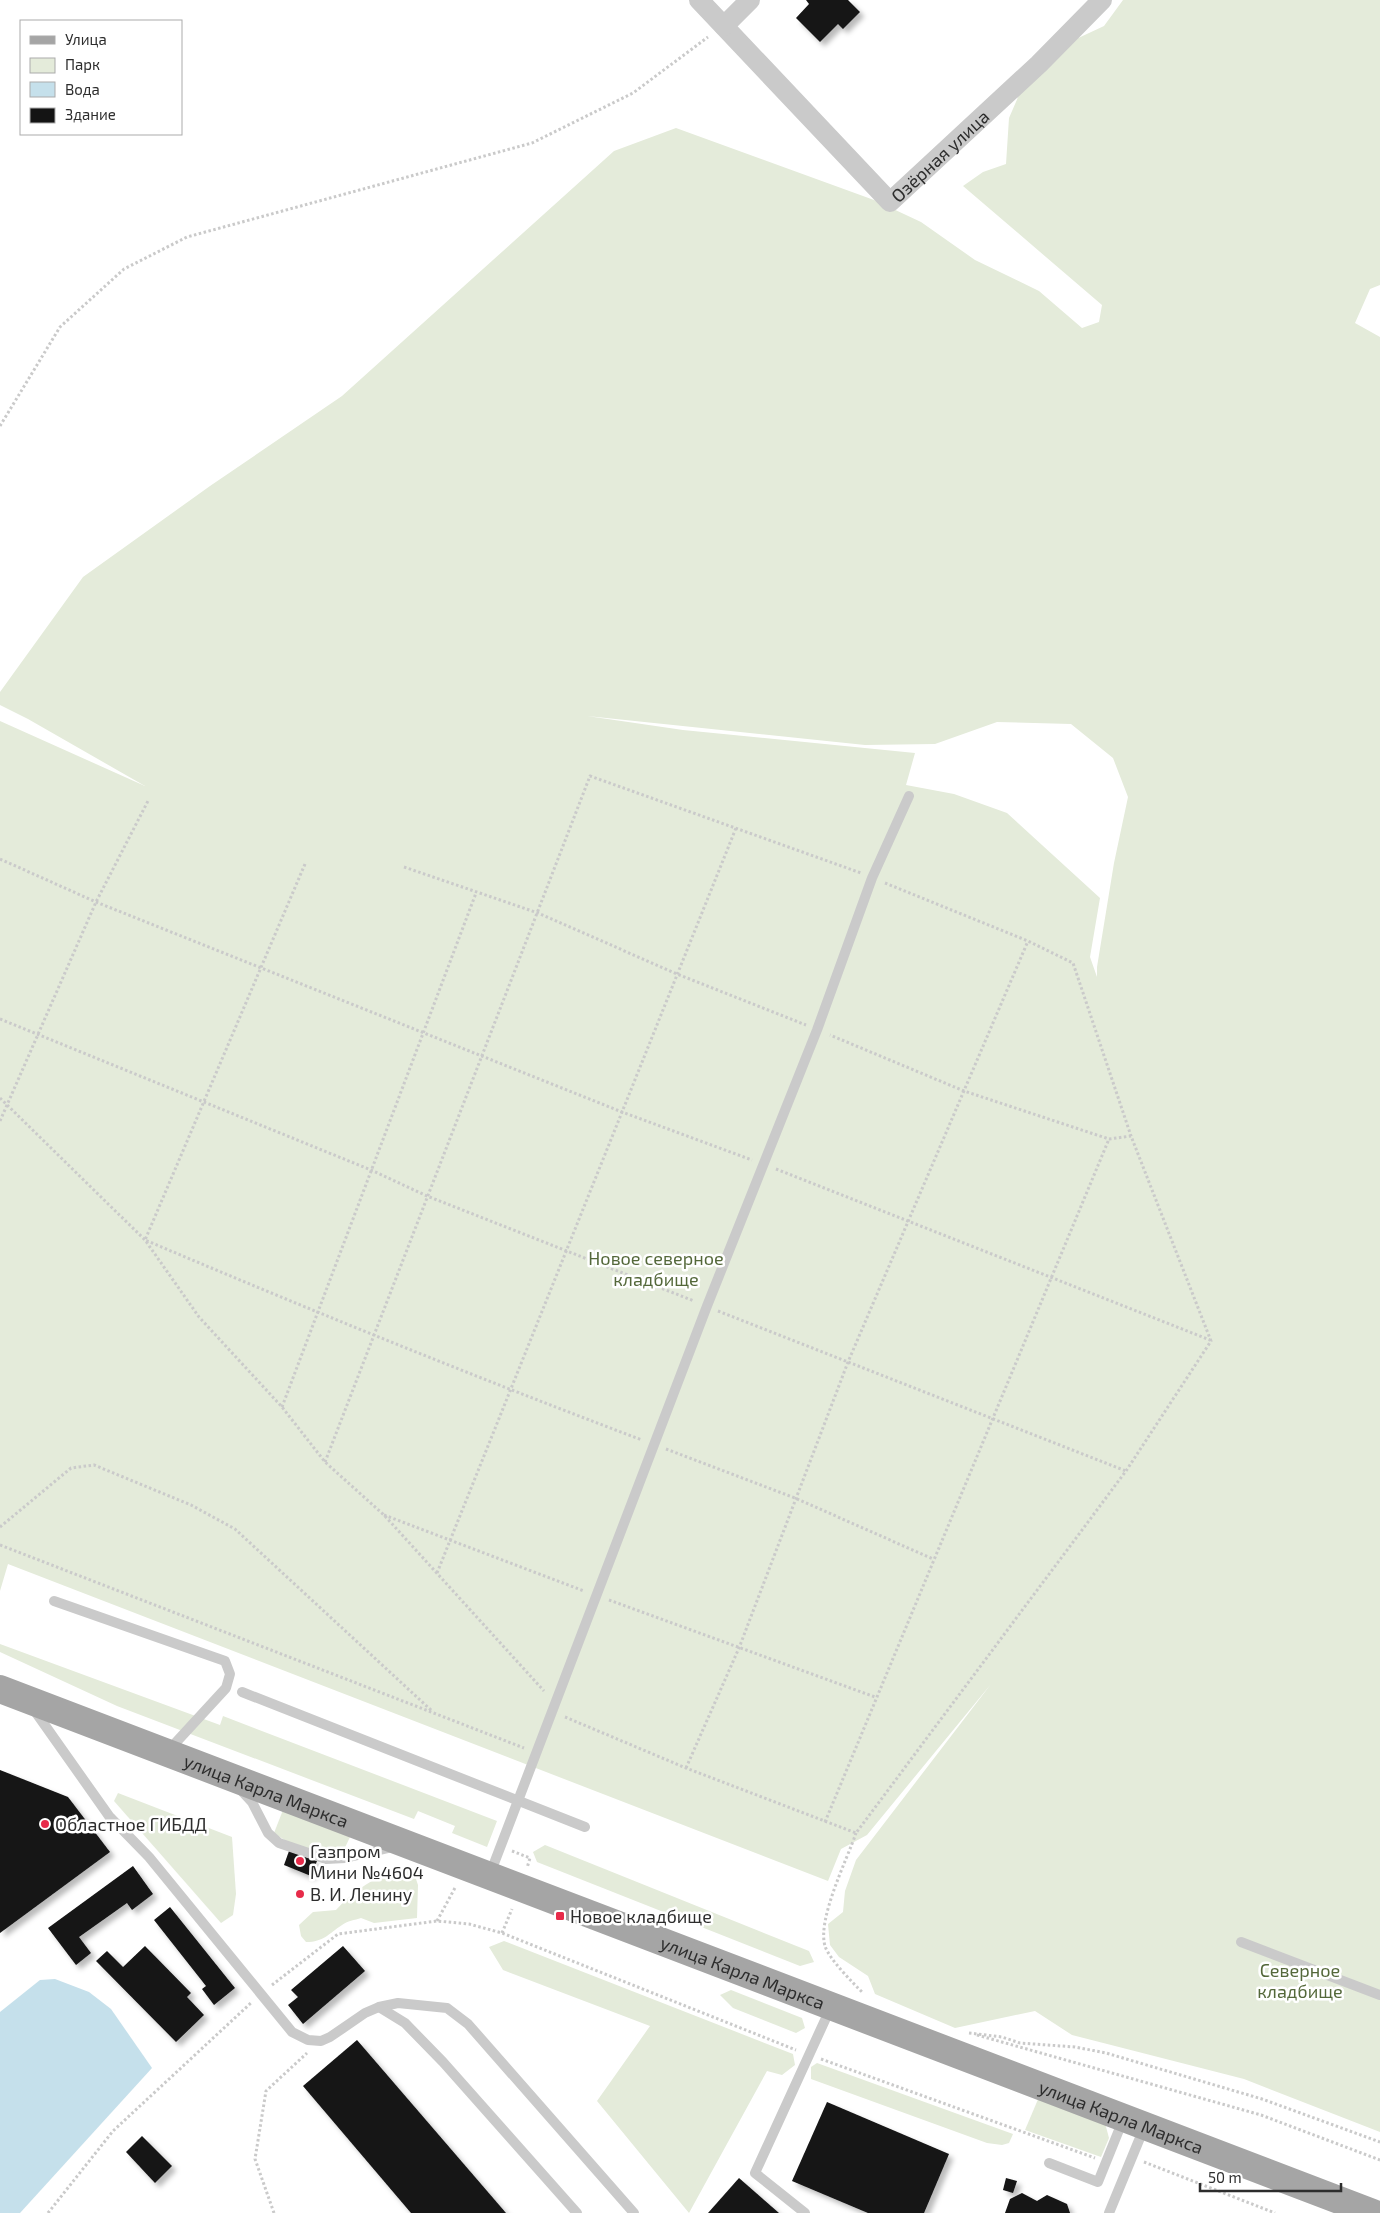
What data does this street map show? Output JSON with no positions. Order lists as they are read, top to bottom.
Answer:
{
  "streets": {
    "main road": ["улица Карла Маркса"],
    "street": ["Озёрная улица"]
  },
  "parks": ["Новое северное кладбище", "Северное кладбище"],
  "places": {
    "other": ["Областное ГИБДД", "Газпром Мини №4604", "В. И. Ленину"],
    "transit": ["Новое кладбище"]
  },
  "legend": [
    "Улица",
    "Парк",
    "Вода",
    "Здание"
  ],
  "scale_bar": "50 m"
}
